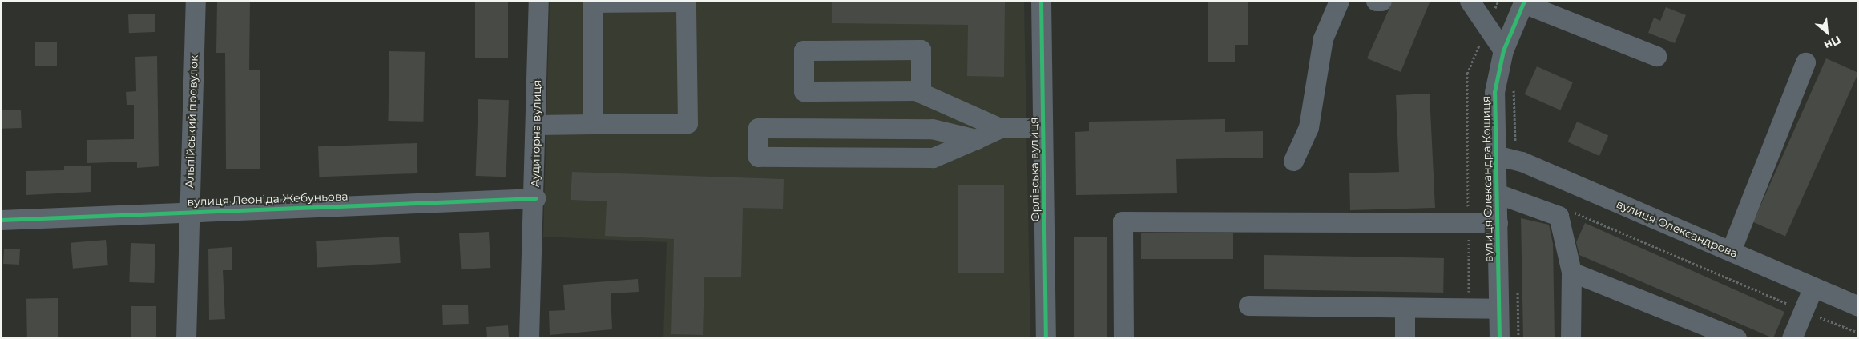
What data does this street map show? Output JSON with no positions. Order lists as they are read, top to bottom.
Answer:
{
  "streets": {
    "street": [
      "Альпійський провулок",
      "Аудиторна вулиця",
      "Орлівська вулиця",
      "вулиця Олександра Кошиця",
      "вулиця Леоніда Жебуньова",
      "вулиця Олександрова"
    ]
  },
  "crossings": [
    ["Альпійський провулок", "вулиця Леоніда Жебуньова"],
    ["Аудиторна вулиця", "вулиця Леоніда Жебуньова"],
    ["вулиця Олександра Кошиця", "вулиця Олександрова"]
  ],
  "north": "bottom right"
}
